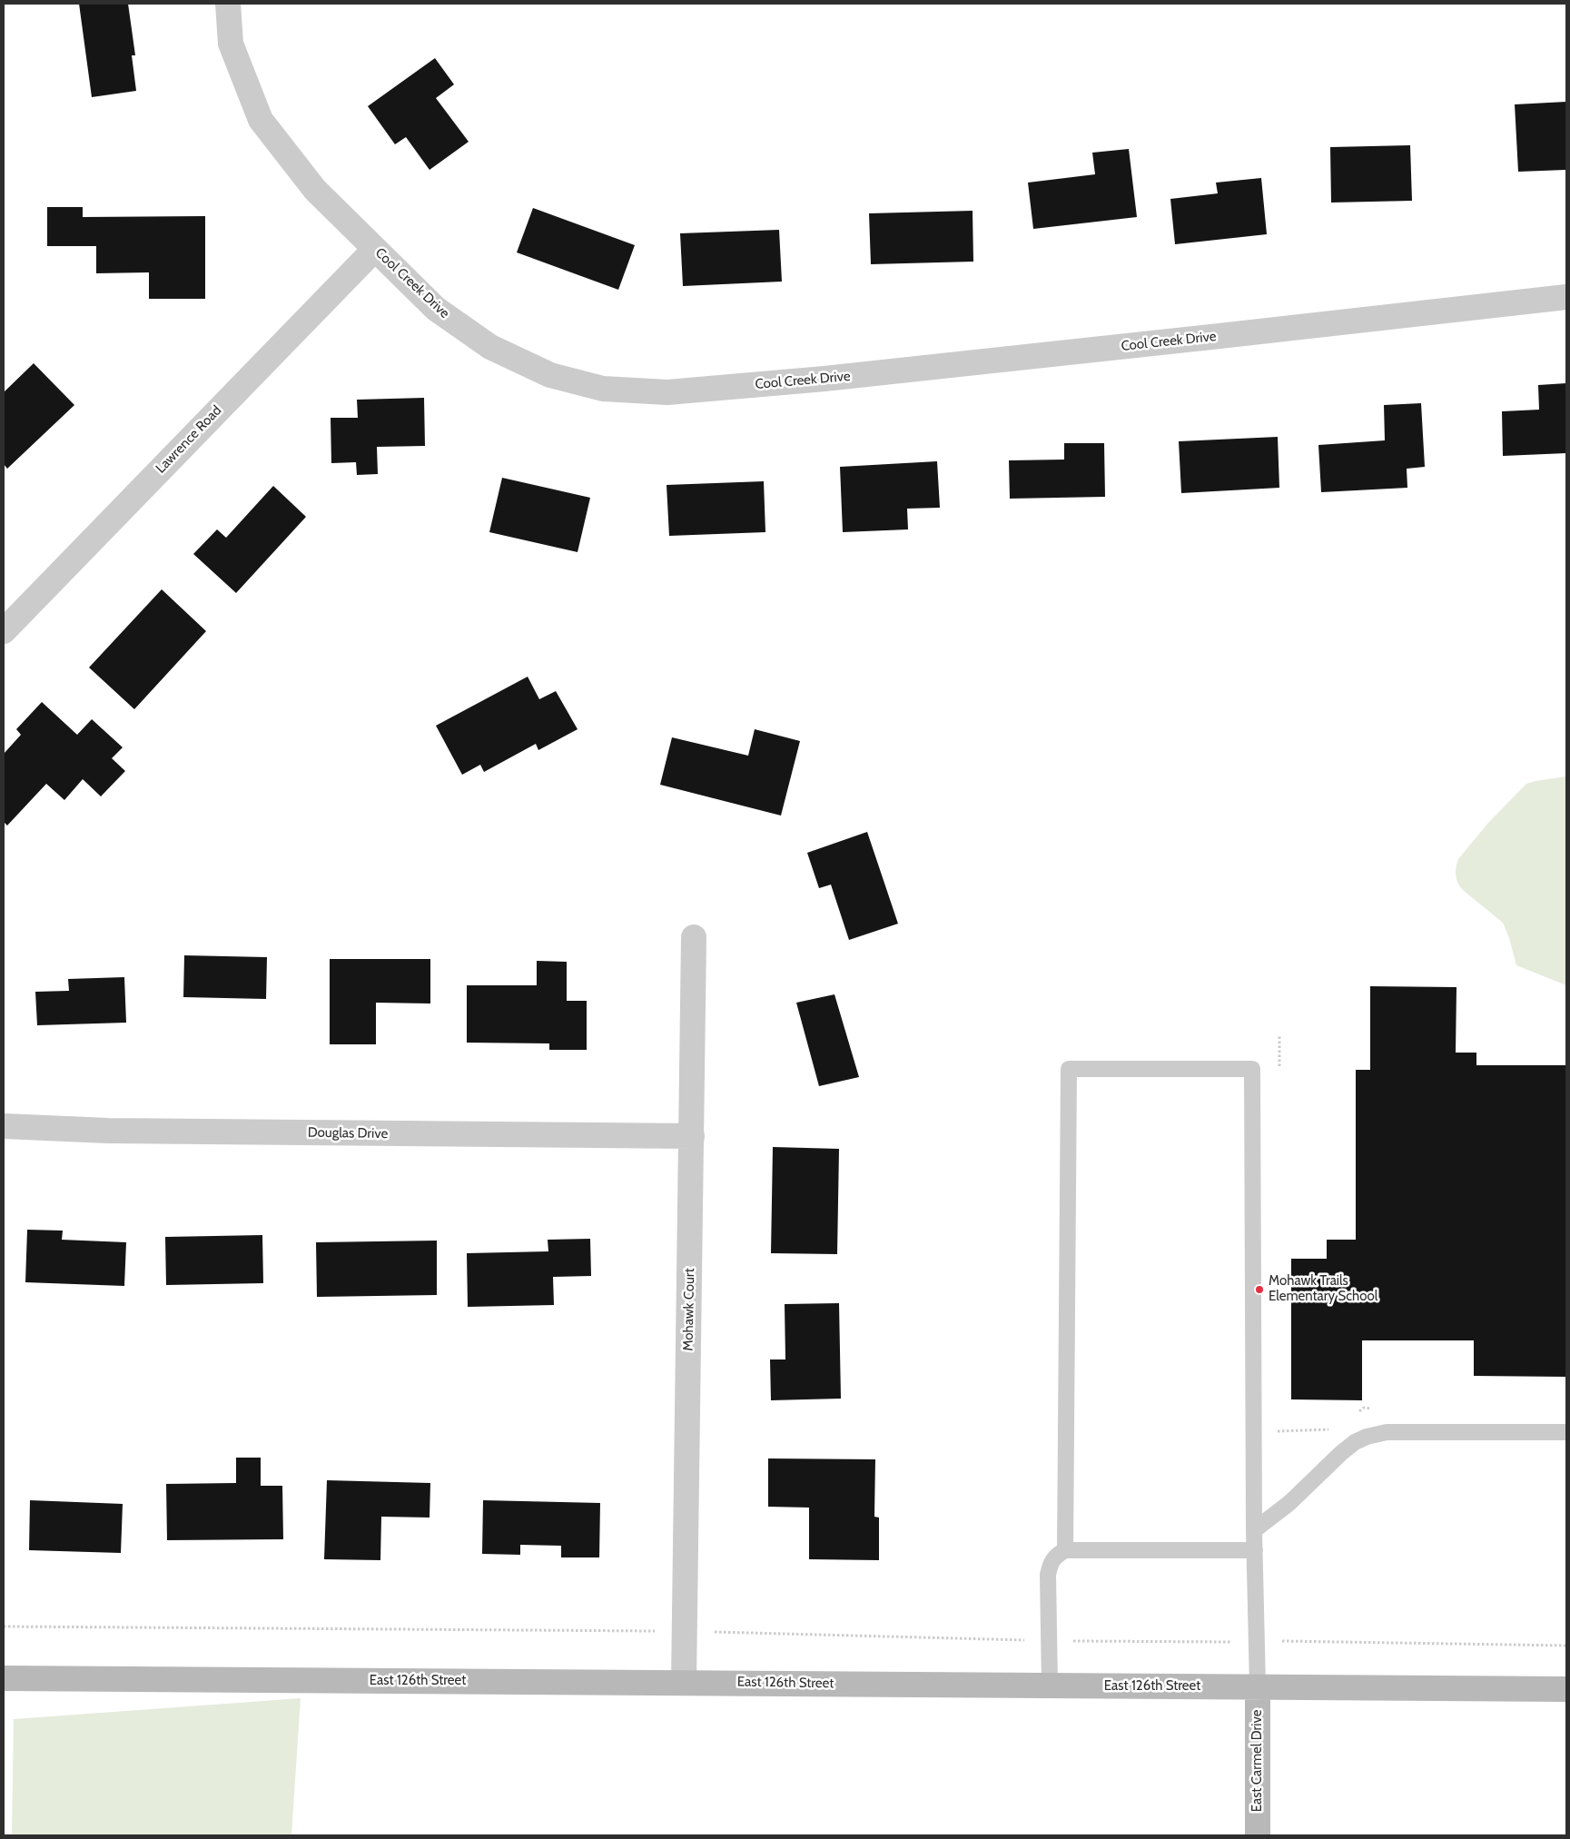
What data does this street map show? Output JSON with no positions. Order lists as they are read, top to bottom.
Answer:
{
  "streets": {
    "street": [
      "Cool Creek Drive",
      "Lawrence Road",
      "Douglas Drive",
      "Mohawk Court",
      "East 126th Street",
      "East Carmel Drive"
    ]
  },
  "crossings": [
    ["Cool Creek Drive", "Lawrence Road"],
    ["Douglas Drive", "Mohawk Court"],
    ["Mohawk Court", "East 126th Street"],
    ["East 126th Street", "East Carmel Drive"]
  ],
  "places": ["Mohawk Trails Elementary School"]
}
